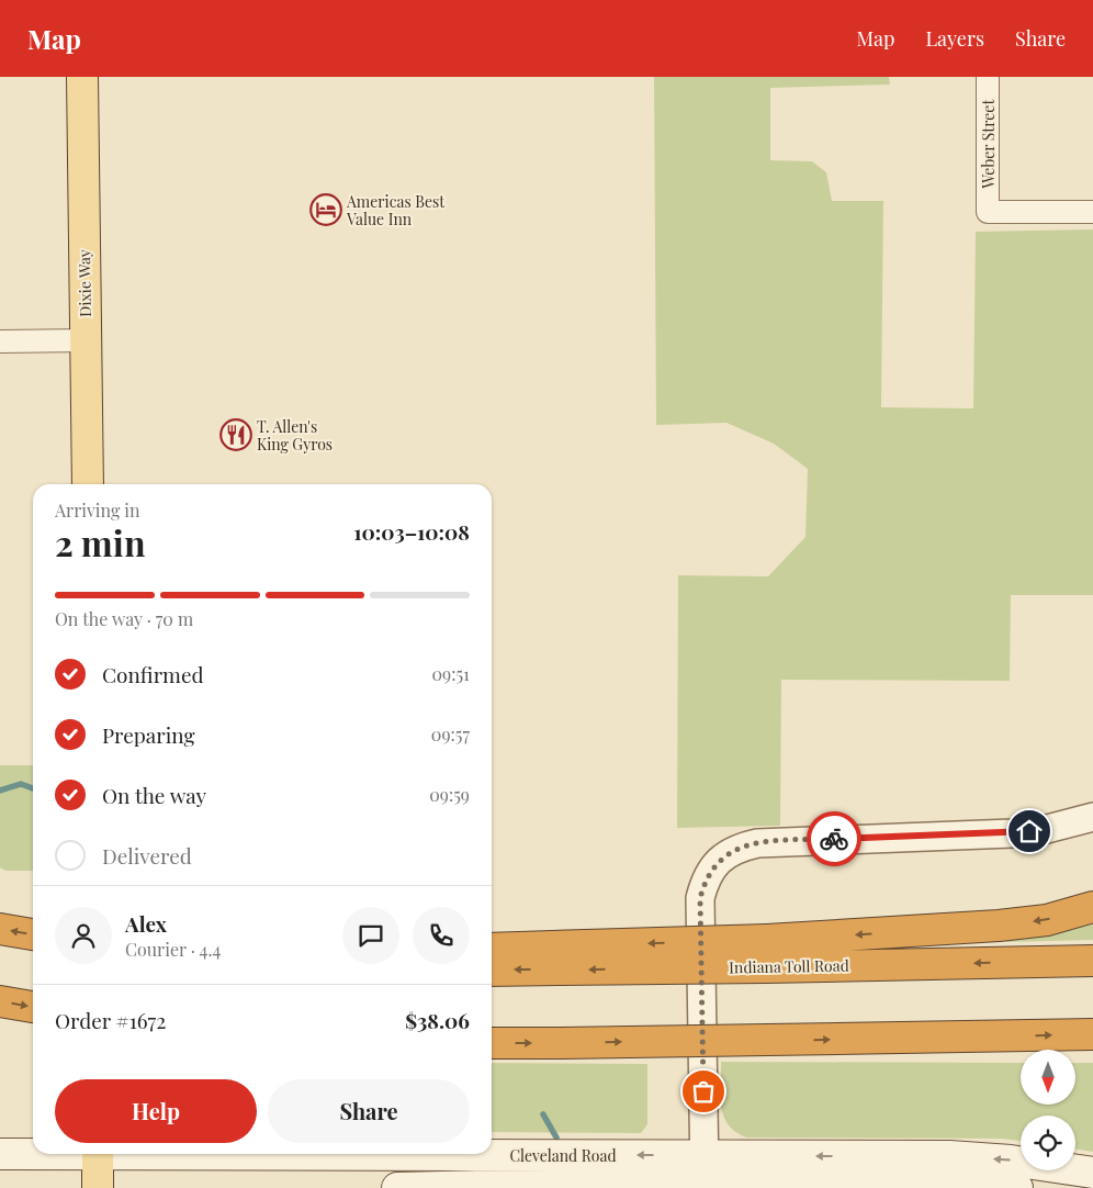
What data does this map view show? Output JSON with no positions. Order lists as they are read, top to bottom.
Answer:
{
  "streets": {
    "highway": ["Indiana Toll Road"],
    "main road": ["Dixie Way", "Cleveland Road"],
    "street": ["Weber Street"]
  },
  "places": {
    "hotel": ["Americas Best Value Inn"],
    "restaurant": ["T. Allen's King Gyros"]
  },
  "north": "bottom",
  "page": {
    "header": "Map",
    "nav": ["Map", "Layers", "Share"],
    "heading": ["2 min", "Arriving in", "10:03–10:08"],
    "panel": [
      "Alex",
      "Courier · 4.4",
      "Order #1672",
      "$38.06"
    ],
    "bar": "On the way · 70 m",
    "list": [
      ["Confirmed", "09:51"],
      ["Preparing", "09:57"],
      ["On the way", "09:59"],
      "Delivered"
    ],
    "buttons": ["Help", "Share"]
  }
}
